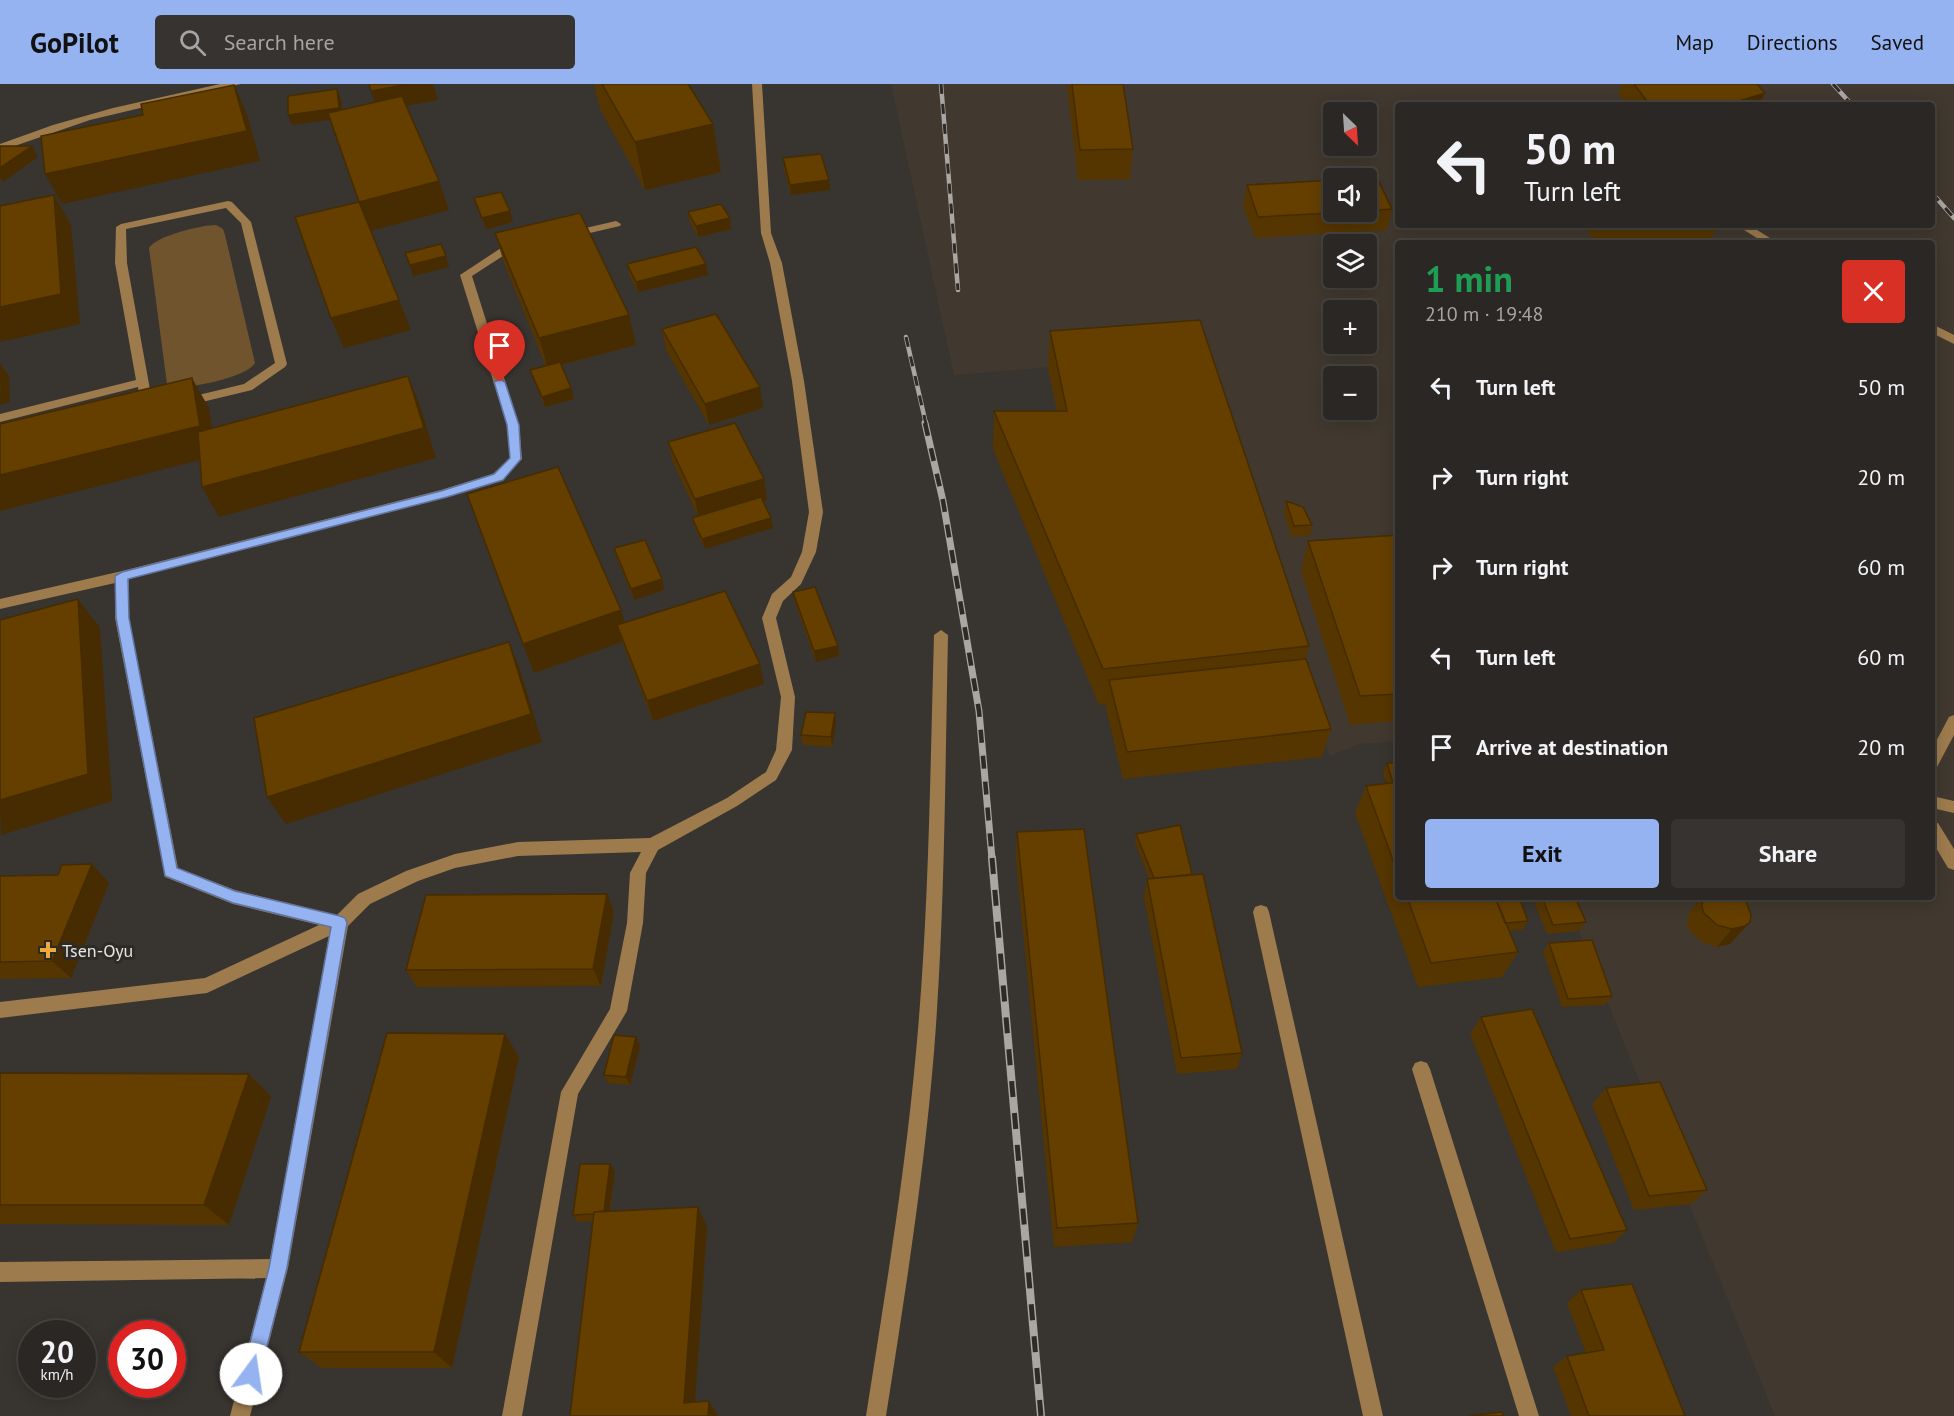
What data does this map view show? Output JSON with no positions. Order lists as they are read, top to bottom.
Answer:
{
  "places": {
    "health": ["Tsen-Oyu"]
  },
  "north": "bottom right",
  "page": {
    "header": "GoPilot",
    "search": "Search here",
    "nav": ["Map", "Directions", "Saved"],
    "map_buttons": ["+", "−"],
    "turn": ["50 m", "Turn left"],
    "heading": ["1 min", "210 m · 19:48"],
    "list": [
      {
        "name": "Turn left",
        "value": "50 m"
      },
      {
        "name": "Turn right",
        "value": "20 m"
      },
      {
        "name": "Turn right",
        "value": "60 m"
      },
      {
        "name": "Turn left",
        "value": "60 m"
      },
      {
        "name": "Arrive at destination",
        "value": "20 m"
      }
    ],
    "buttons": ["Exit", "Share"],
    "speed": "20 km/h",
    "limit": "30"
  }
}
